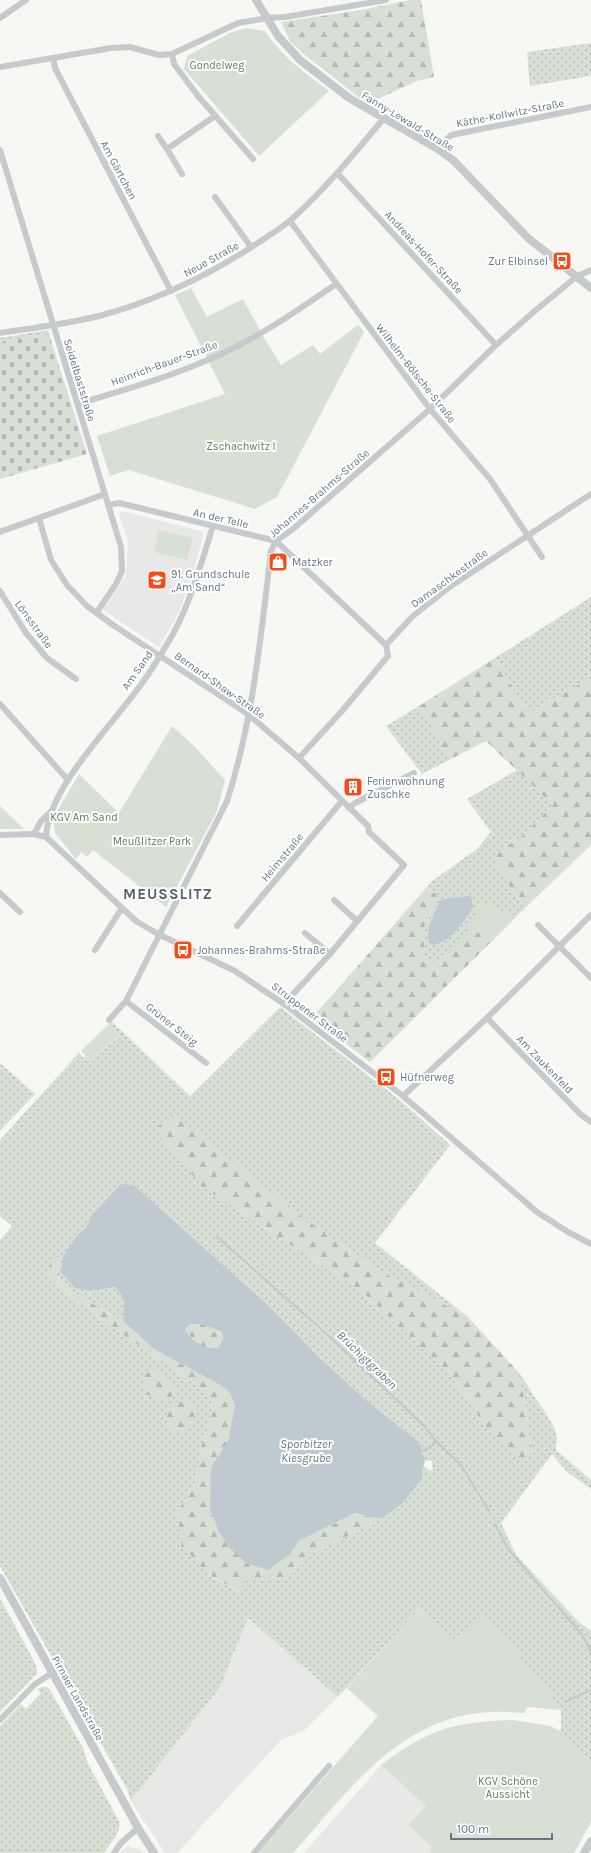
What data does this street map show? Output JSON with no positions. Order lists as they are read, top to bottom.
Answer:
{
  "streets": {
    "street": [
      "Käthe-Kollwitz-Straße",
      "Fanny-Lewald-Straße",
      "Am Gärtchen",
      "Andreas-Hofer-Straße",
      "Neue Straße",
      "Heinrich-Bauer-Straße",
      "Wilhelm-Bölsche-Straße",
      "Seidelbaststraße",
      "Johannes-Brahms-Straße",
      "An der Telle",
      "Damaschkestraße",
      "Lönsstraße",
      "Am Sand",
      "Bernard-Shaw-Straße",
      "Heimstraße",
      "Struppener Straße",
      "Grüner Steig",
      "Am Zaukenfeld",
      "Pirnaer Landstraße"
    ]
  },
  "crossings": [
    ["Käthe-Kollwitz-Straße", "Fanny-Lewald-Straße"],
    ["Fanny-Lewald-Straße", "Neue Straße"],
    ["Fanny-Lewald-Straße", "Johannes-Brahms-Straße"],
    ["Am Gärtchen", "Neue Straße"],
    ["Andreas-Hofer-Straße", "Neue Straße"],
    ["Andreas-Hofer-Straße", "Johannes-Brahms-Straße"],
    ["Neue Straße", "Wilhelm-Bölsche-Straße"],
    ["Neue Straße", "Seidelbaststraße"],
    ["Heinrich-Bauer-Straße", "Wilhelm-Bölsche-Straße"],
    ["Heinrich-Bauer-Straße", "Seidelbaststraße"],
    ["Wilhelm-Bölsche-Straße", "Johannes-Brahms-Straße"],
    ["Wilhelm-Bölsche-Straße", "Damaschkestraße"],
    ["Seidelbaststraße", "An der Telle"],
    ["Seidelbaststraße", "Bernard-Shaw-Straße"],
    ["Johannes-Brahms-Straße", "An der Telle"],
    ["Johannes-Brahms-Straße", "Bernard-Shaw-Straße"],
    ["Johannes-Brahms-Straße", "Struppener Straße"],
    ["Johannes-Brahms-Straße", "Grüner Steig"],
    ["An der Telle", "Am Sand"],
    ["Am Sand", "Bernard-Shaw-Straße"],
    ["Am Sand", "Struppener Straße"],
    ["Bernard-Shaw-Straße", "Heimstraße"]
  ],
  "districts": ["MEUSSLITZ"],
  "water": ["Brüchigtgraben", "Sporbitzer Kiesgrube"],
  "parks": [
    "Gondelweg",
    "Zschachwitz I",
    "KGV Am Sand",
    "Meußlitzer Park",
    "KGV Schöne Aussicht"
  ],
  "places": {
    "bus stop": ["Zur Elbinsel", "Johannes-Brahms-Straße", "Hüfnerweg"],
    "shop": ["Matzker"],
    "school or university": ["91. Grundschule „Am Sand“"],
    "building": ["Ferienwohnung Zuschke"]
  },
  "scale_bar": "100 m"
}
